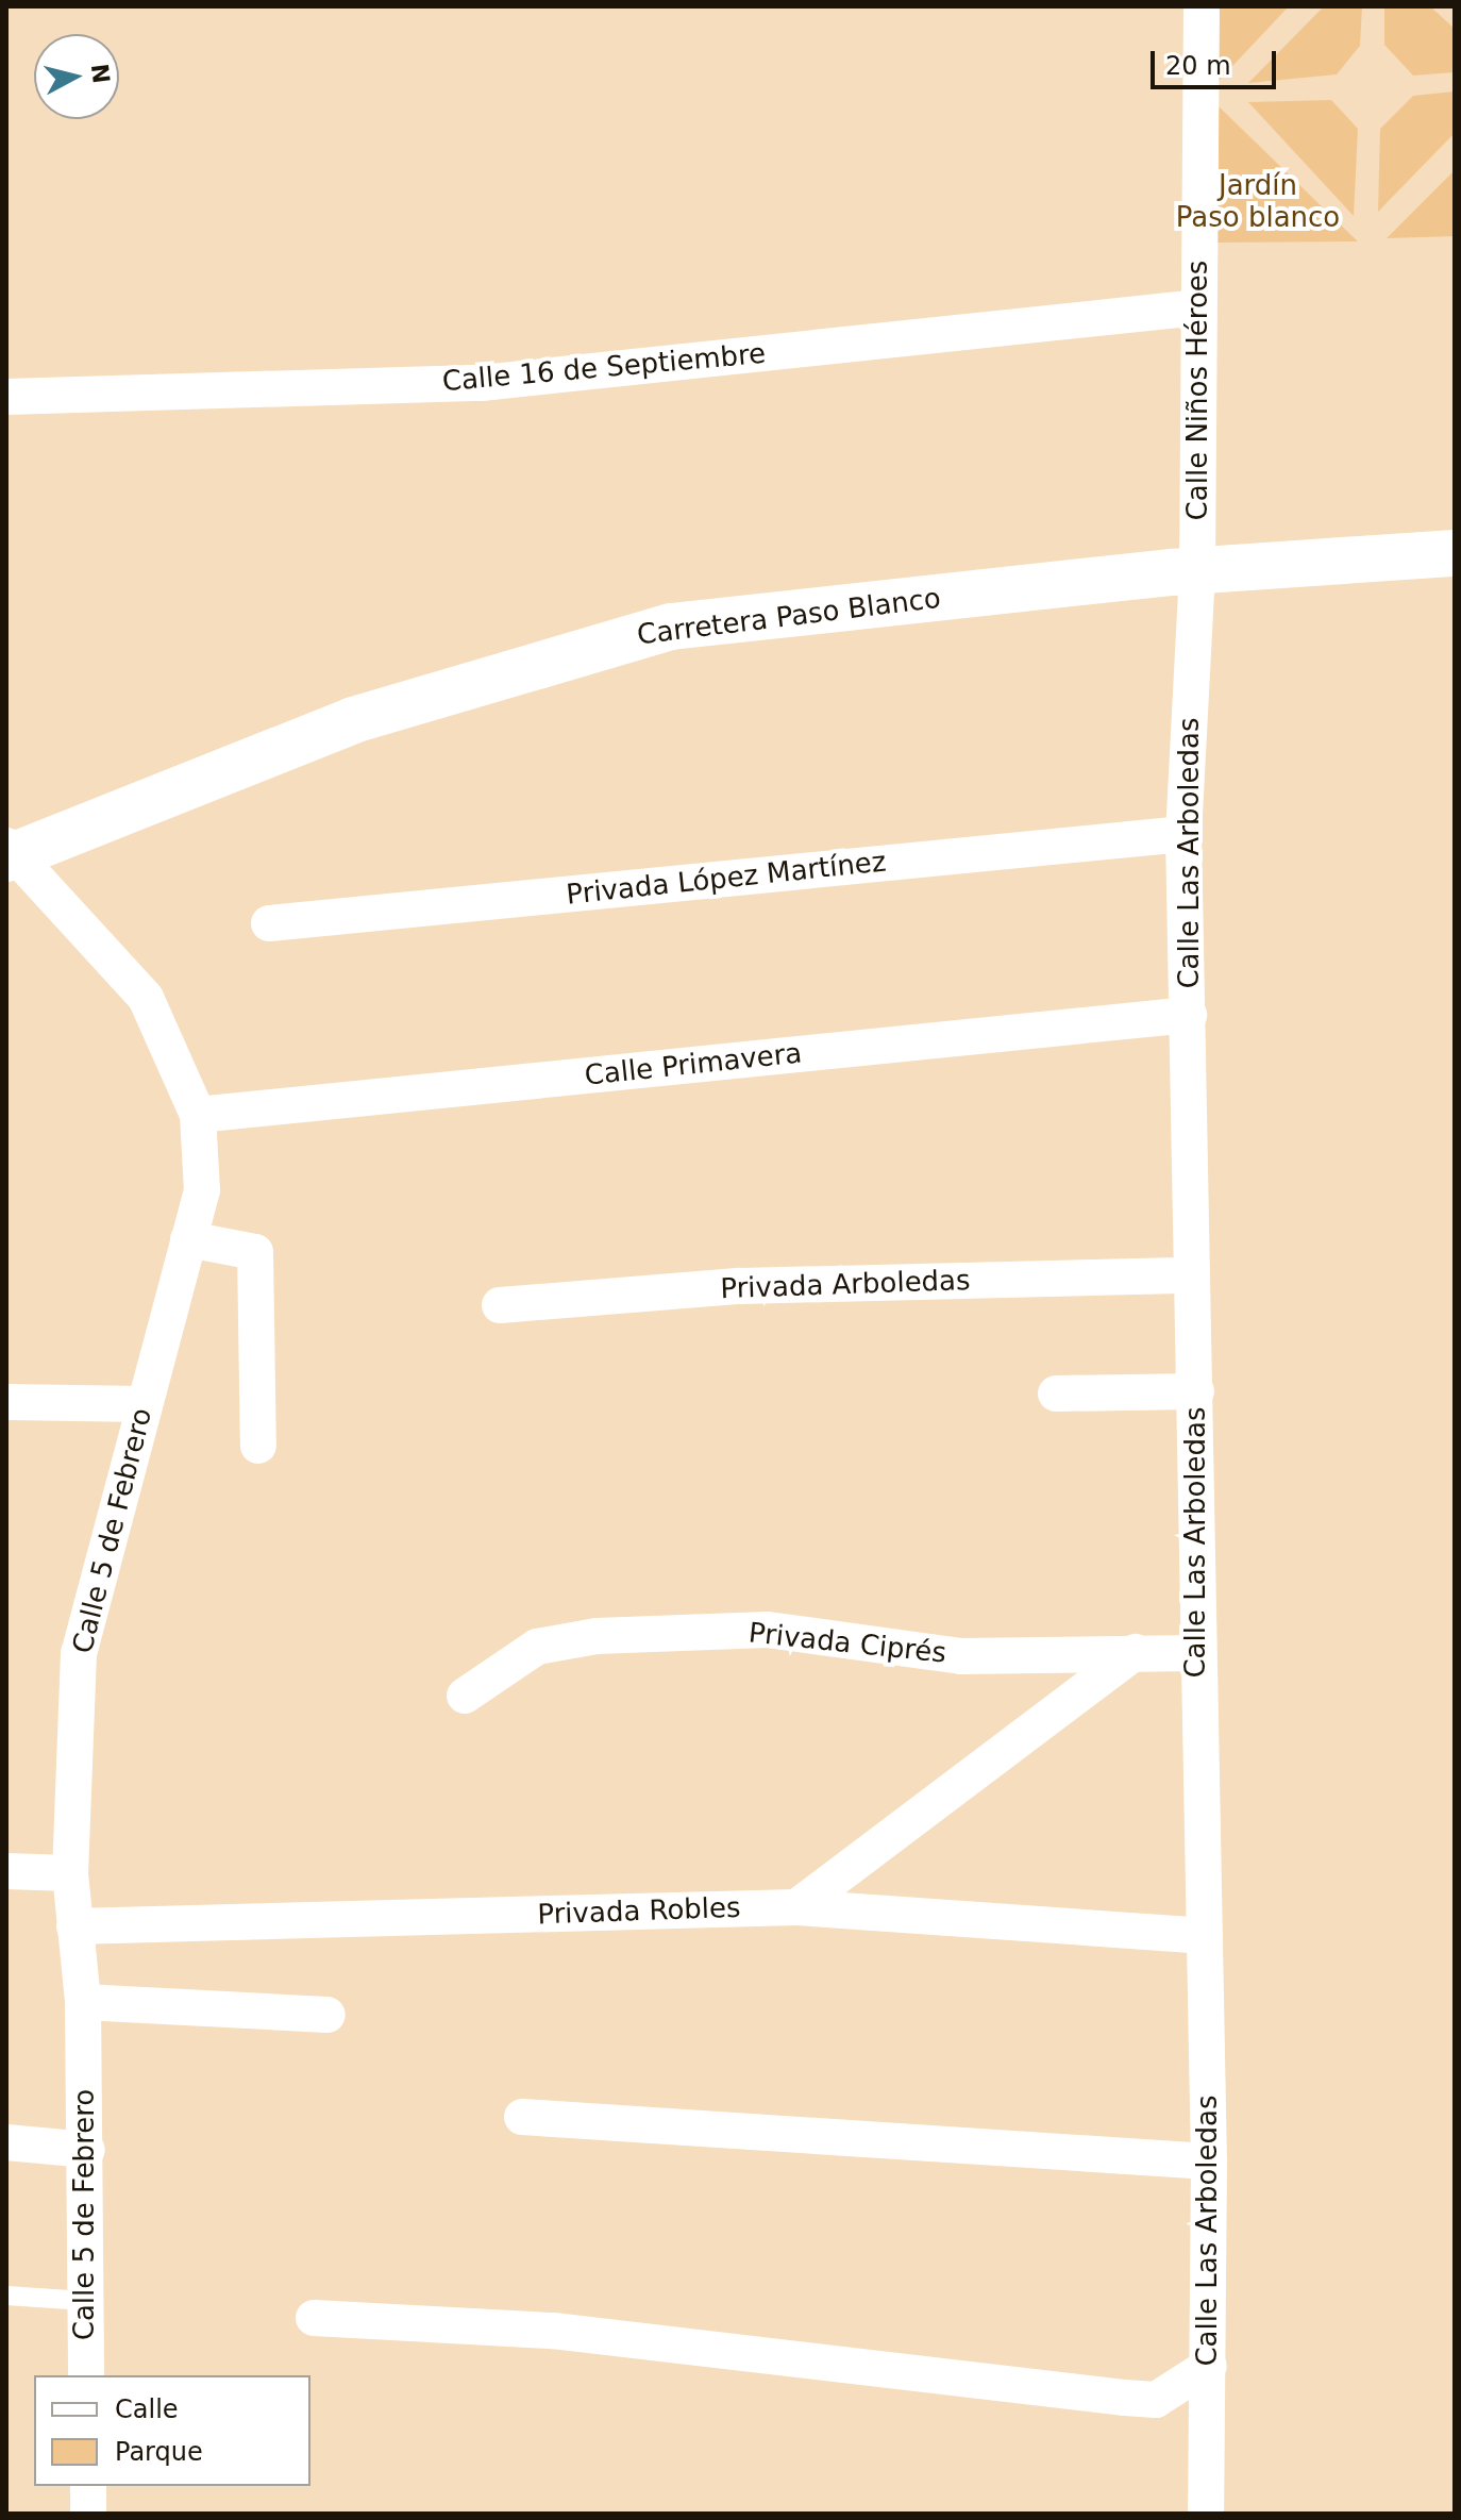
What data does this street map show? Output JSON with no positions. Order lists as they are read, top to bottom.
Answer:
{
  "streets": {
    "main road": ["Carretera Paso Blanco"],
    "street": [
      "Calle 16 de Septiembre",
      "Calle Niños Héroes",
      "Calle Las Arboledas",
      "Privada López Martínez",
      "Calle Primavera",
      "Privada Arboledas",
      "Calle 5 de Febrero",
      "Privada Ciprés",
      "Privada Robles"
    ]
  },
  "crossings": [
    ["Calle 16 de Septiembre", "Calle Niños Héroes"],
    ["Calle Niños Héroes", "Carretera Paso Blanco"],
    ["Calle Niños Héroes", "Calle Las Arboledas"],
    ["Carretera Paso Blanco", "Calle Las Arboledas"],
    ["Carretera Paso Blanco", "Calle 5 de Febrero"],
    ["Calle Las Arboledas", "Privada López Martínez"],
    ["Calle Las Arboledas", "Calle Primavera"],
    ["Calle Las Arboledas", "Privada Arboledas"],
    ["Calle Las Arboledas", "Privada Ciprés"],
    ["Calle Las Arboledas", "Privada Robles"],
    ["Calle Primavera", "Calle 5 de Febrero"],
    ["Calle 5 de Febrero", "Privada Robles"]
  ],
  "parks": ["Jardín Paso blanco"],
  "legend": ["Calle", "Parque"],
  "scale_bar": "20 m",
  "north": "right"
}
